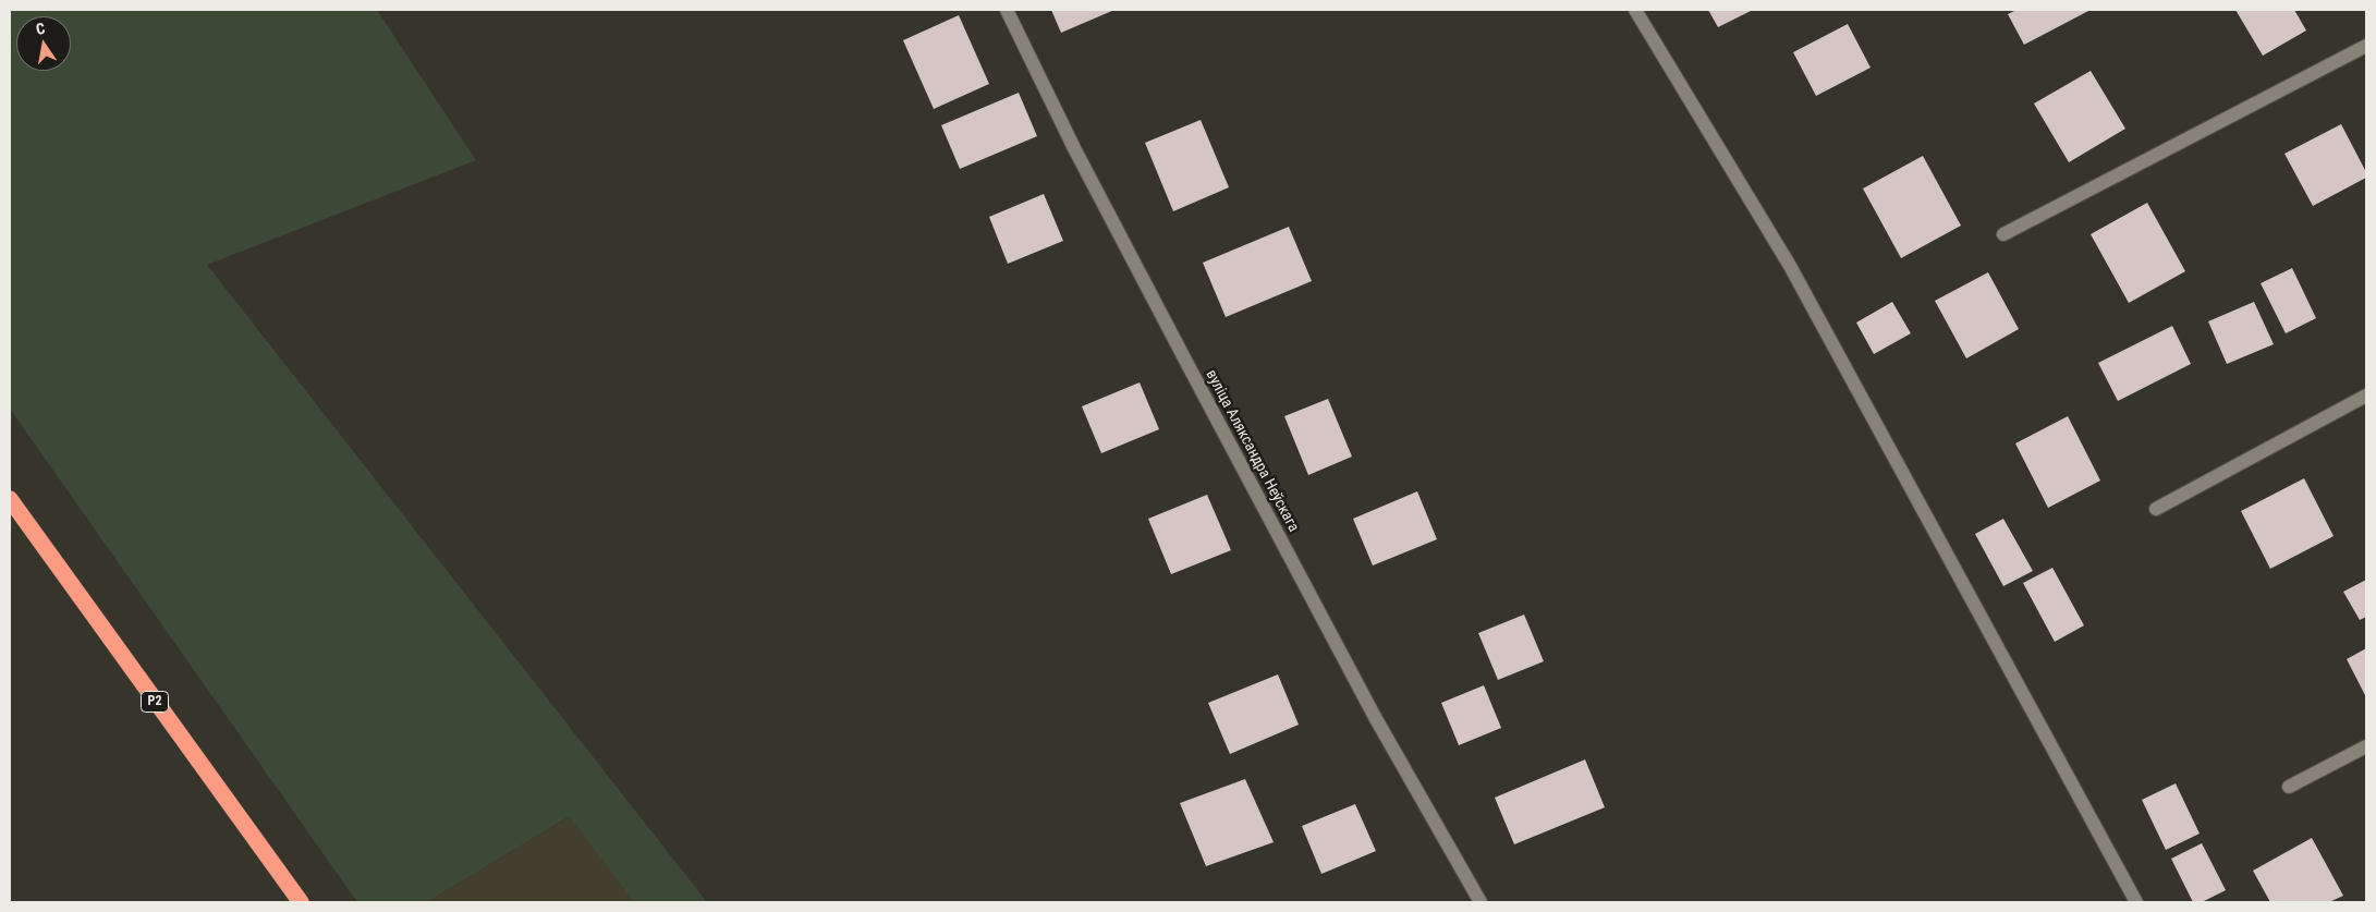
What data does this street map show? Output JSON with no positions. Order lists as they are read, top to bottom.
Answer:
{
  "streets": {
    "highway": ["Р2"],
    "street": ["вуліца Аляксандра Неўскага"]
  },
  "north": "top"
}
